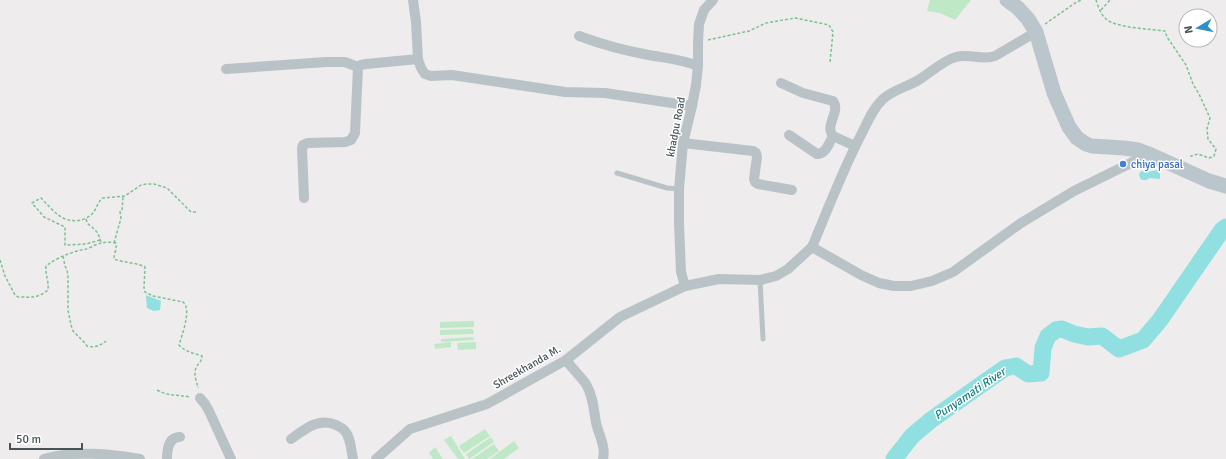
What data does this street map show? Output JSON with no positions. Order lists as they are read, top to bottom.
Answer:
{
  "streets": {
    "street": ["khadpu Road", "Shreekhanda M."]
  },
  "crossings": [
    ["khadpu Road", "Shreekhanda M."]
  ],
  "water": ["Punyamati River"],
  "places": ["chiya pasal"],
  "scale_bar": "50 m",
  "north": "left"
}
